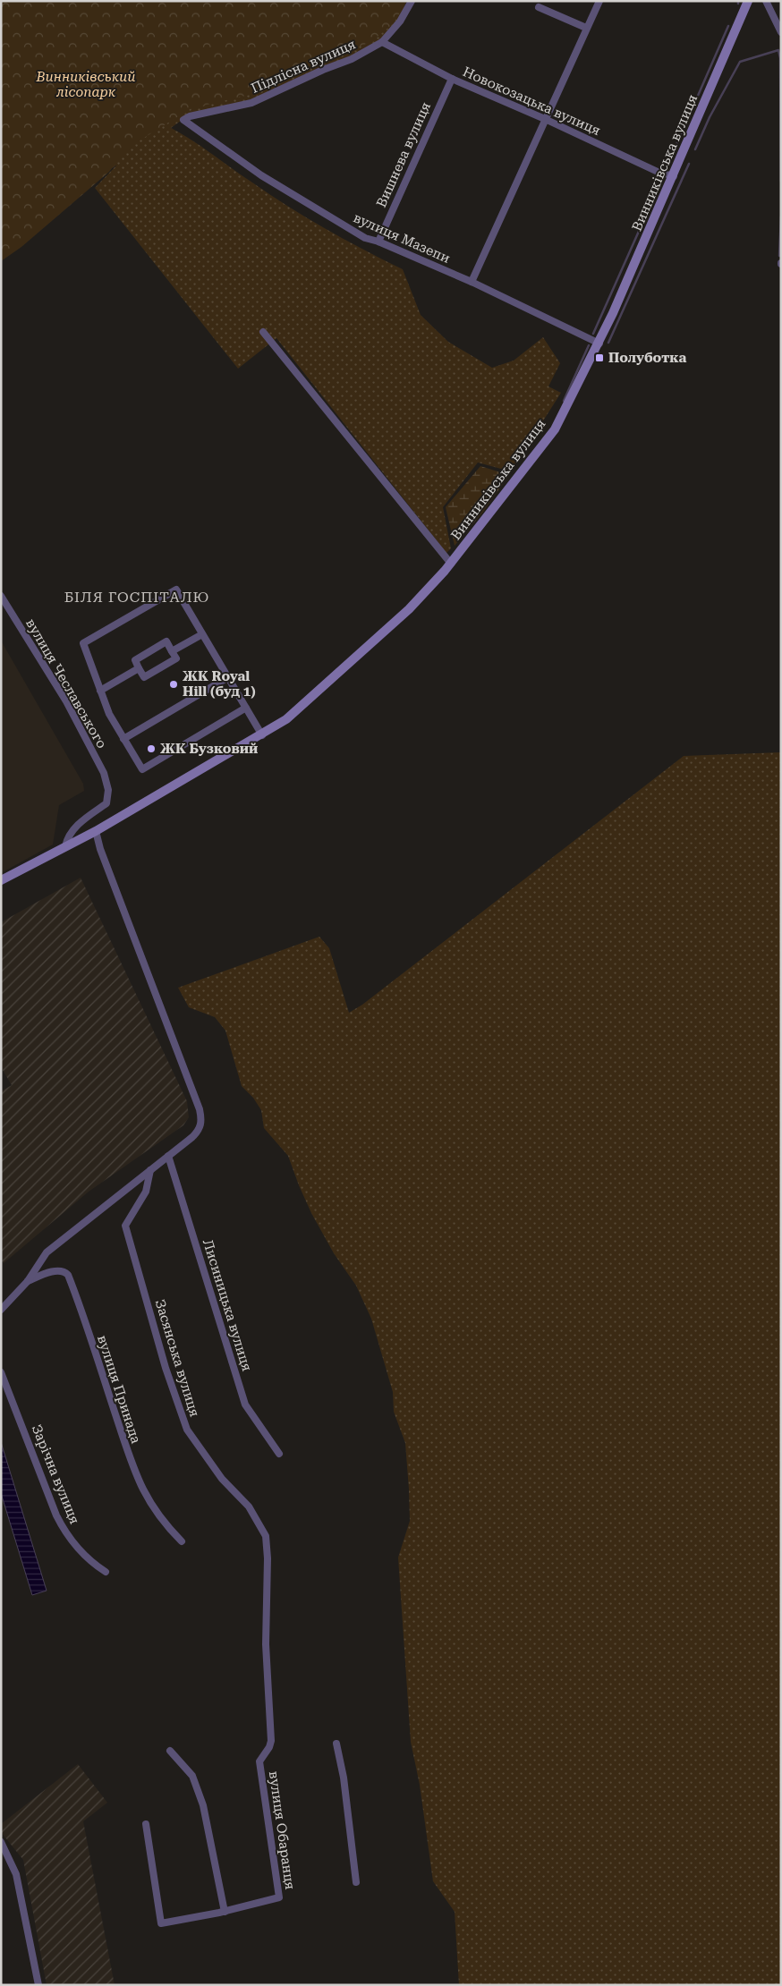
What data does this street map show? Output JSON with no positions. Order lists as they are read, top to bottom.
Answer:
{
  "streets": {
    "main road": ["Винниківська вулиця"],
    "street": [
      "Підлісна вулиця",
      "Новокозацька вулиця",
      "Вишнева вулиця",
      "вулиця Мазепи",
      "вулиця Чеславського",
      "Лисиницька вулиця",
      "Засянська вулиця",
      "вулиця Принада",
      "Зарічна вулиця",
      "вулиця Обаранця"
    ]
  },
  "crossings": [
    ["Підлісна вулиця", "Новокозацька вулиця"],
    ["Підлісна вулиця", "вулиця Мазепи"],
    ["Новокозацька вулиця", "Вишнева вулиця"],
    ["Новокозацька вулиця", "Винниківська вулиця"],
    ["Вишнева вулиця", "вулиця Мазепи"],
    ["Винниківська вулиця", "вулиця Мазепи"],
    ["Винниківська вулиця", "вулиця Чеславського"],
    ["Засянська вулиця", "вулиця Обаранця"]
  ],
  "districts": ["БІЛЯ ГОСПІТАЛЮ"],
  "parks": ["Винниківський лісопарк"],
  "places": {
    "transit": ["Полуботка"],
    "other": ["ЖК Royal Hill (буд 1)", "ЖК Бузковий"]
  }
}
